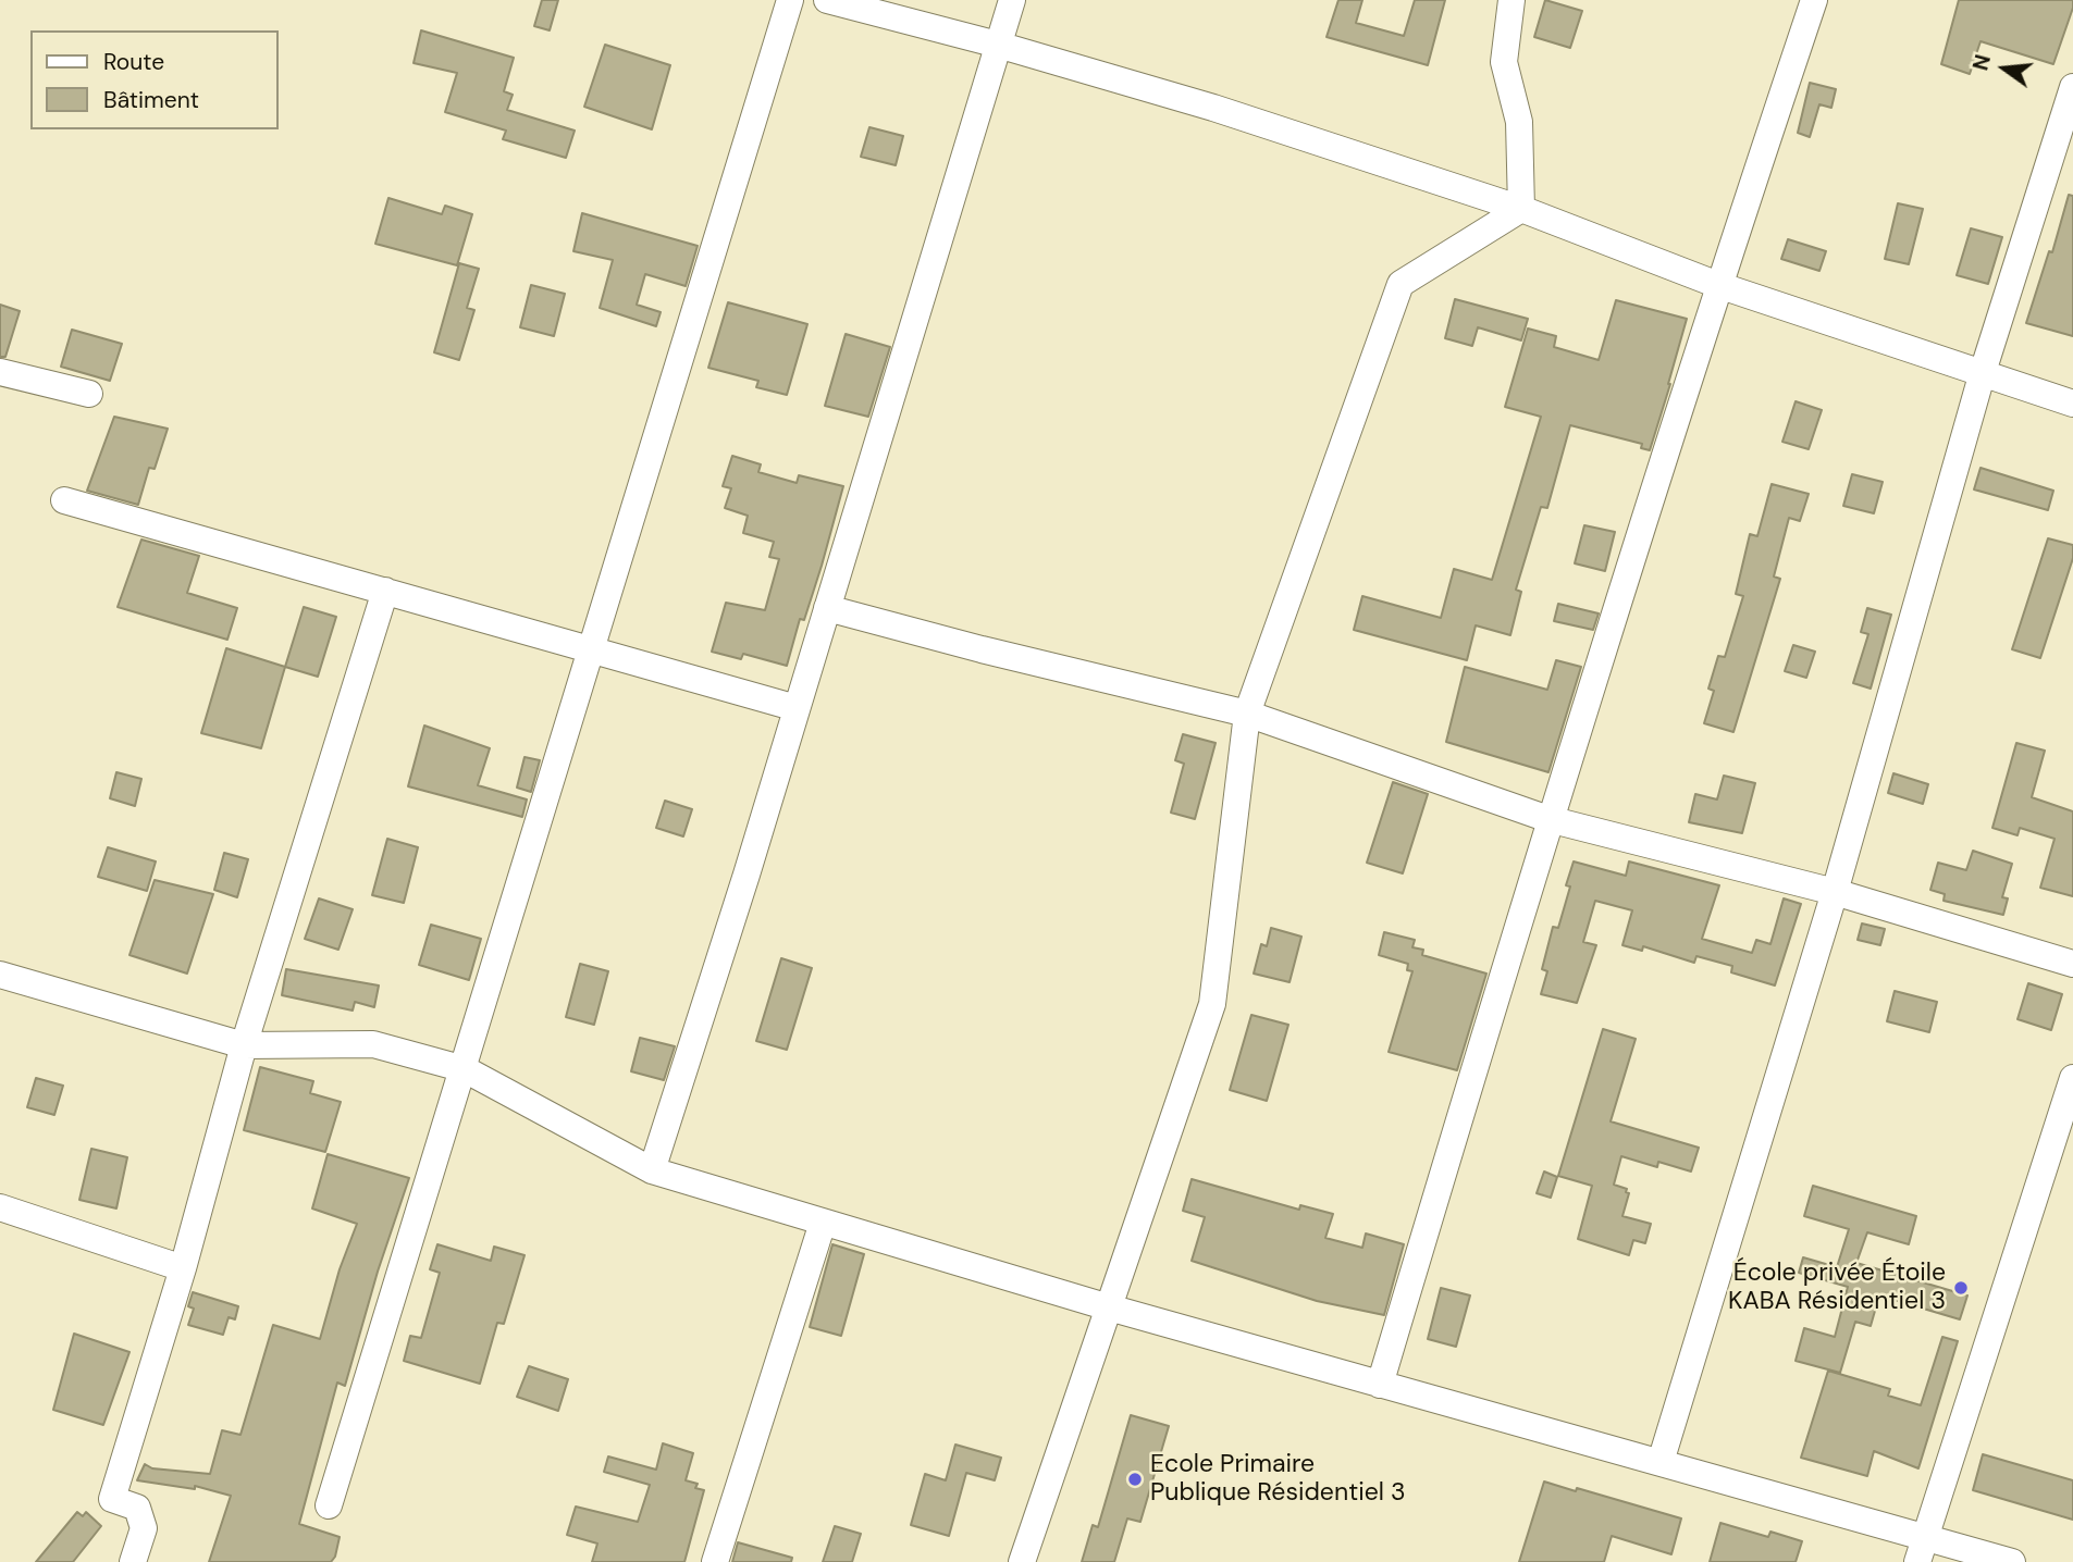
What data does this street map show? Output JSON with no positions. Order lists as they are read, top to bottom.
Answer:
{
  "places": ["École privée Étoile KABA Résidentiel 3", "Ecole Primaire Publique Résidentiel 3"],
  "legend": ["Route", "Bâtiment"],
  "north": "left"
}
